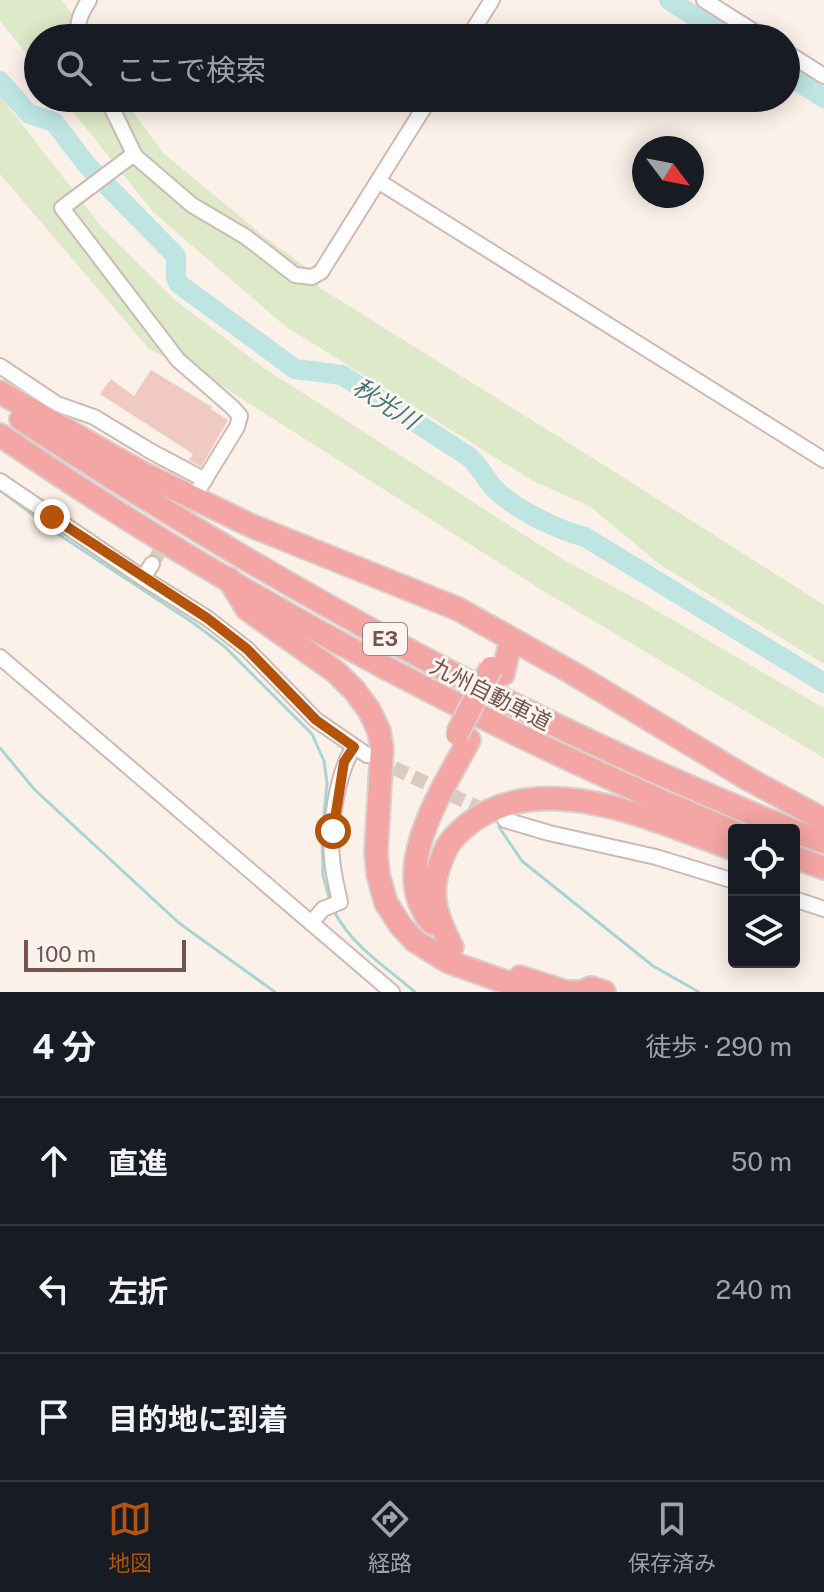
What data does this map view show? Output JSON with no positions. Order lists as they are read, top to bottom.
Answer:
{
  "streets": {
    "highway": ["E3", "九州自動車道"]
  },
  "water": ["秋光川"],
  "scale_bar": "100 m",
  "north": "bottom right",
  "page": {
    "search": "ここで検索",
    "scale": "100 m",
    "heading": ["4 分", "徒歩 · 290 m"],
    "list": [
      ["直進", "50 m"],
      ["左折", "240 m"],
      "目的地に到着"
    ],
    "nav": ["地図", "経路", "保存済み"]
  }
}
